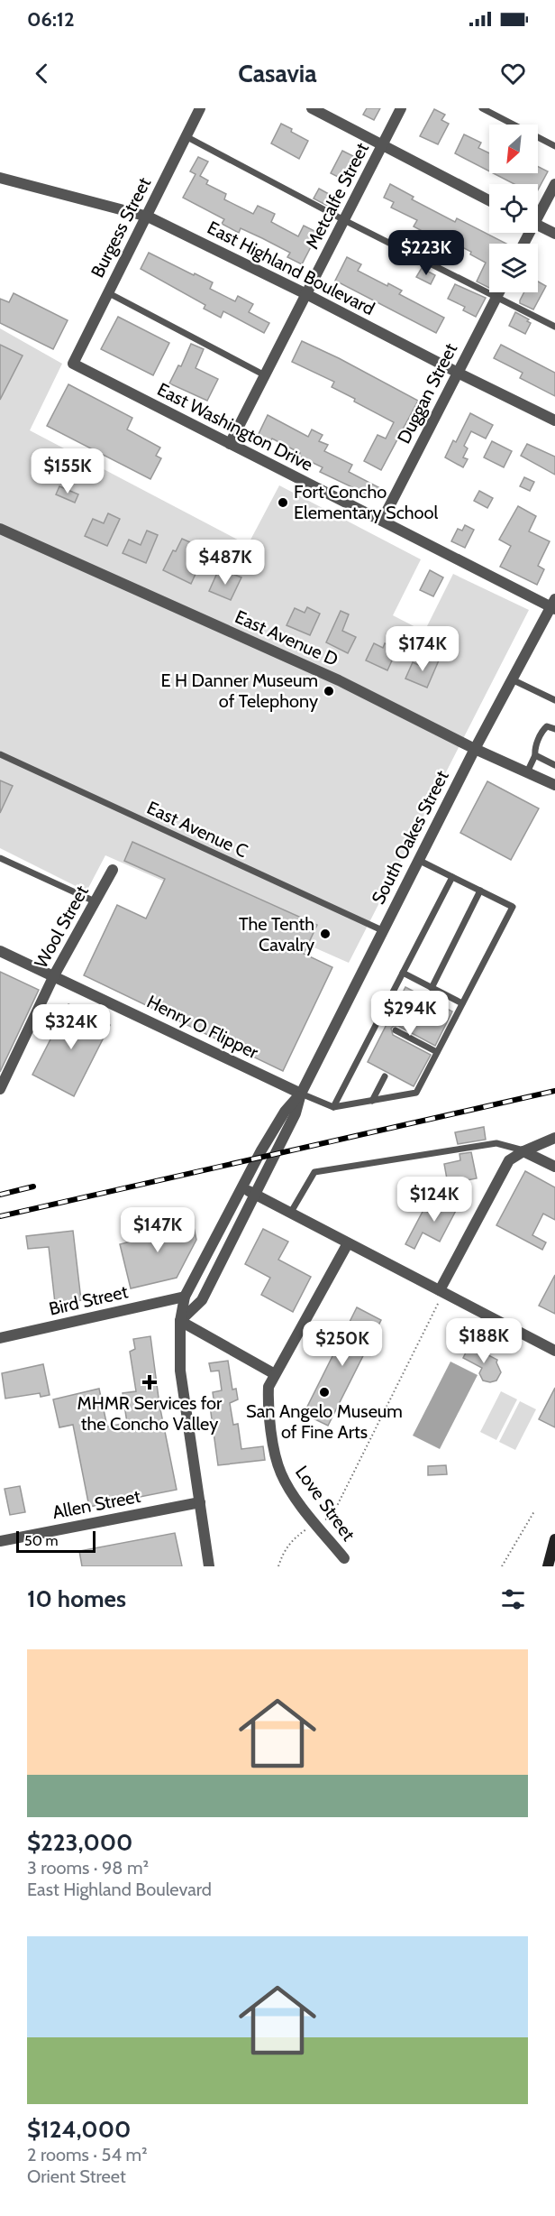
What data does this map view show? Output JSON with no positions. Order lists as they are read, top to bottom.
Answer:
{
  "streets": {
    "street": [
      "Metcalfe Street",
      "Burgess Street",
      "East Highland Boulevard",
      "Duggan Street",
      "East Washington Drive",
      "East Avenue D",
      "South Oakes Street",
      "Wool Street",
      "Henry O Flipper",
      "Bird Street",
      "Love Street",
      "Allen Street"
    ],
    "lane": ["East Avenue C"]
  },
  "crossings": [
    ["Metcalfe Street", "East Highland Boulevard"],
    ["Metcalfe Street", "East Washington Drive"],
    ["Burgess Street", "East Highland Boulevard"],
    ["Burgess Street", "East Washington Drive"],
    ["East Highland Boulevard", "Duggan Street"],
    ["Duggan Street", "East Washington Drive"],
    ["East Washington Drive", "South Oakes Street"],
    ["East Avenue D", "South Oakes Street"],
    ["East Avenue C", "South Oakes Street"],
    ["South Oakes Street", "Henry O Flipper"],
    ["South Oakes Street", "Bird Street"],
    ["South Oakes Street", "Allen Street"],
    ["Wool Street", "Henry O Flipper"]
  ],
  "places": {
    "other": [
      "Fort Concho Elementary School",
      "E H Danner Museum of Telephony",
      "The Tenth Cavalry",
      "San Angelo Museum of Fine Arts"
    ],
    "health": ["MHMR Services for the Concho Valley"]
  },
  "scale_bar": "50 m",
  "north": "bottom left",
  "page": {
    "status": "06:12",
    "header": "Casavia",
    "price": [
      "$223K",
      "$155K",
      "$487K",
      "$174K",
      "$294K",
      "$324K",
      "$124K",
      "$147K",
      "$188K",
      "$250K"
    ],
    "scale": "50 m",
    "heading": "10 homes",
    "list": [
      {
        "name": "$223,000",
        "note": "3 rooms · 98 m² · East Highland Boulevard"
      },
      {
        "name": "$124,000",
        "note": "2 rooms · 54 m² · Orient Street"
      }
    ]
  }
}
